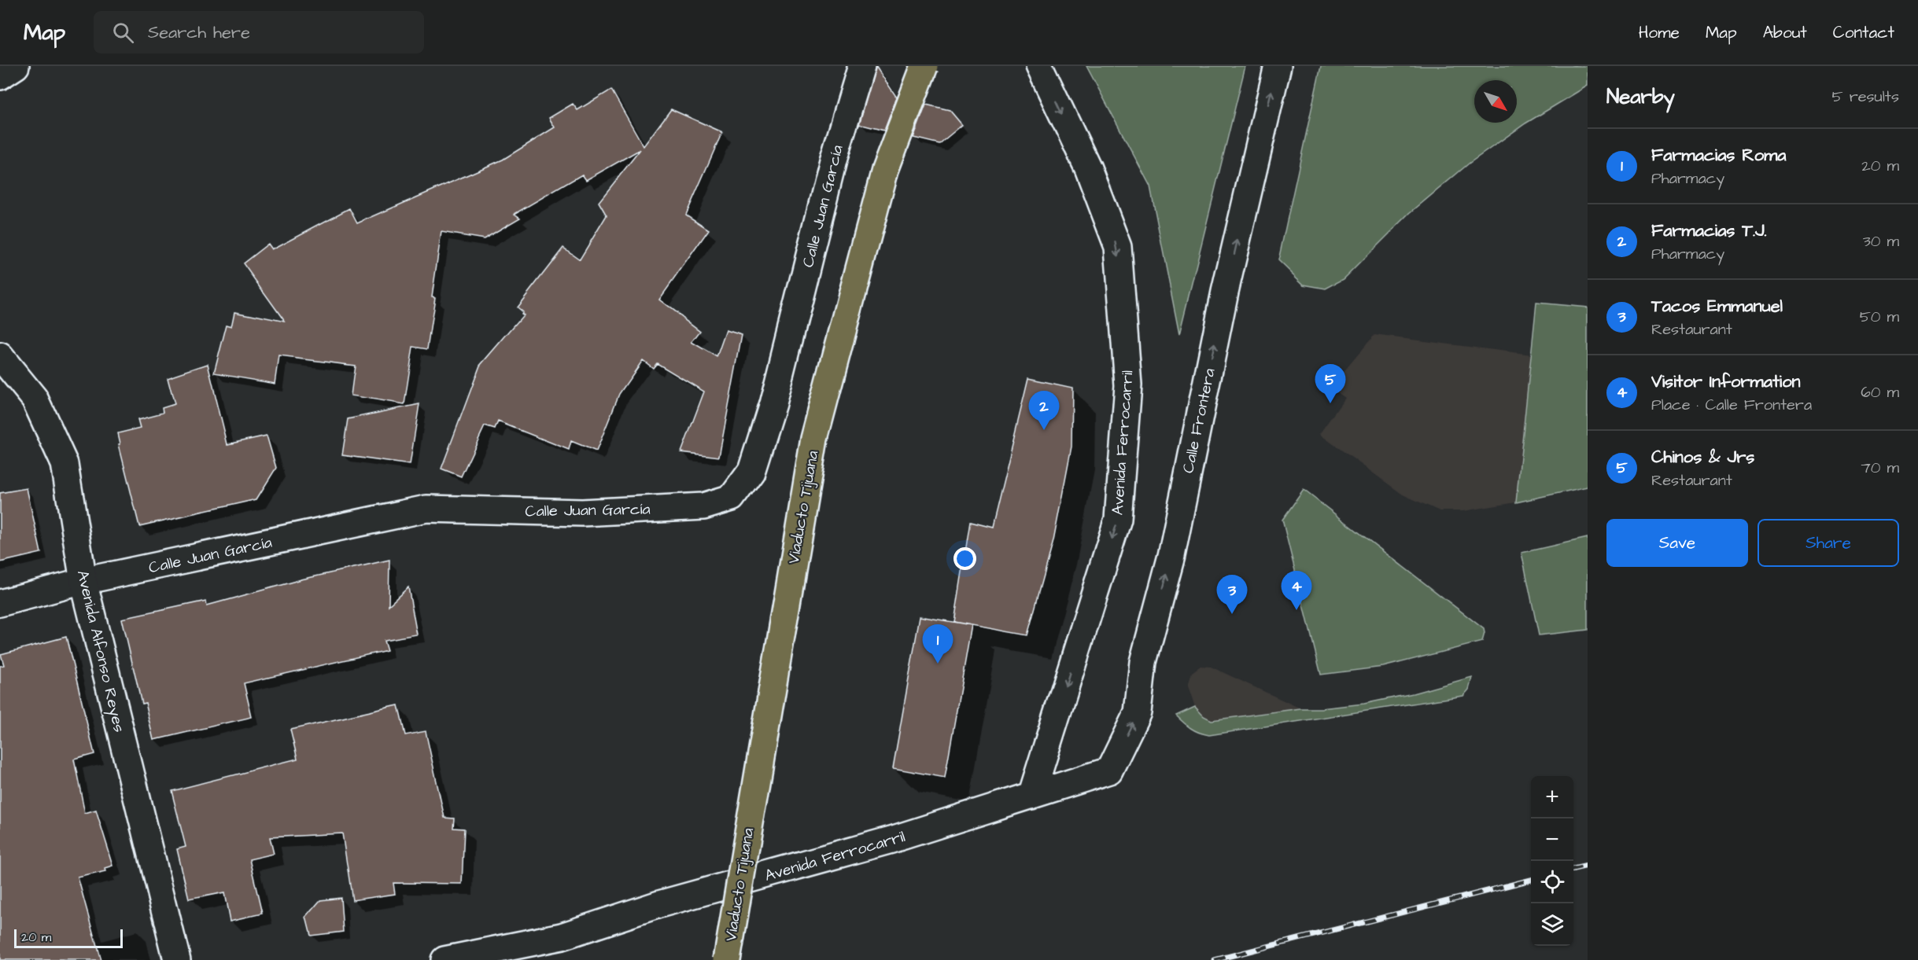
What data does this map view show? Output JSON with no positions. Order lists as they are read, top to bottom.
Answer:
{
  "streets": {
    "highway": ["Viaducto Tijuana"],
    "street": [
      "Calle Juan García",
      "Calle Frontera",
      "Avenida Ferrocarril",
      "Avenida Alfonso Reyes"
    ]
  },
  "crossings": [
    ["Calle Juan García", "Avenida Alfonso Reyes"],
    ["Calle Frontera", "Avenida Ferrocarril"]
  ],
  "one_way": ["Calle Frontera", "Avenida Ferrocarril"],
  "scale_bar": "20 m",
  "north": "bottom right",
  "page": {
    "header": "Map",
    "search": "Search here",
    "nav": [
      "Home",
      "Map",
      "About",
      "Contact"
    ],
    "heading": ["Nearby", "5 results"],
    "list": [
      {
        "mark": "1",
        "name": "Farmacias Roma",
        "note": "Pharmacy",
        "value": "20 m"
      },
      {
        "mark": "2",
        "name": "Farmacias T.J.",
        "note": "Pharmacy",
        "value": "30 m"
      },
      {
        "mark": "3",
        "name": "Tacos Emmanuel",
        "note": "Restaurant",
        "value": "50 m"
      },
      {
        "mark": "4",
        "name": "Visitor Information",
        "note": "Place · Calle Frontera",
        "value": "60 m"
      },
      {
        "mark": "5",
        "name": "Chinos & Jrs",
        "note": "Restaurant",
        "value": "70 m"
      }
    ],
    "pins": [
      "5",
      "2",
      "4",
      "3",
      "1"
    ],
    "buttons": ["Save", "Share"],
    "map_buttons": ["+", "−"],
    "scale": "20 m"
  }
}
